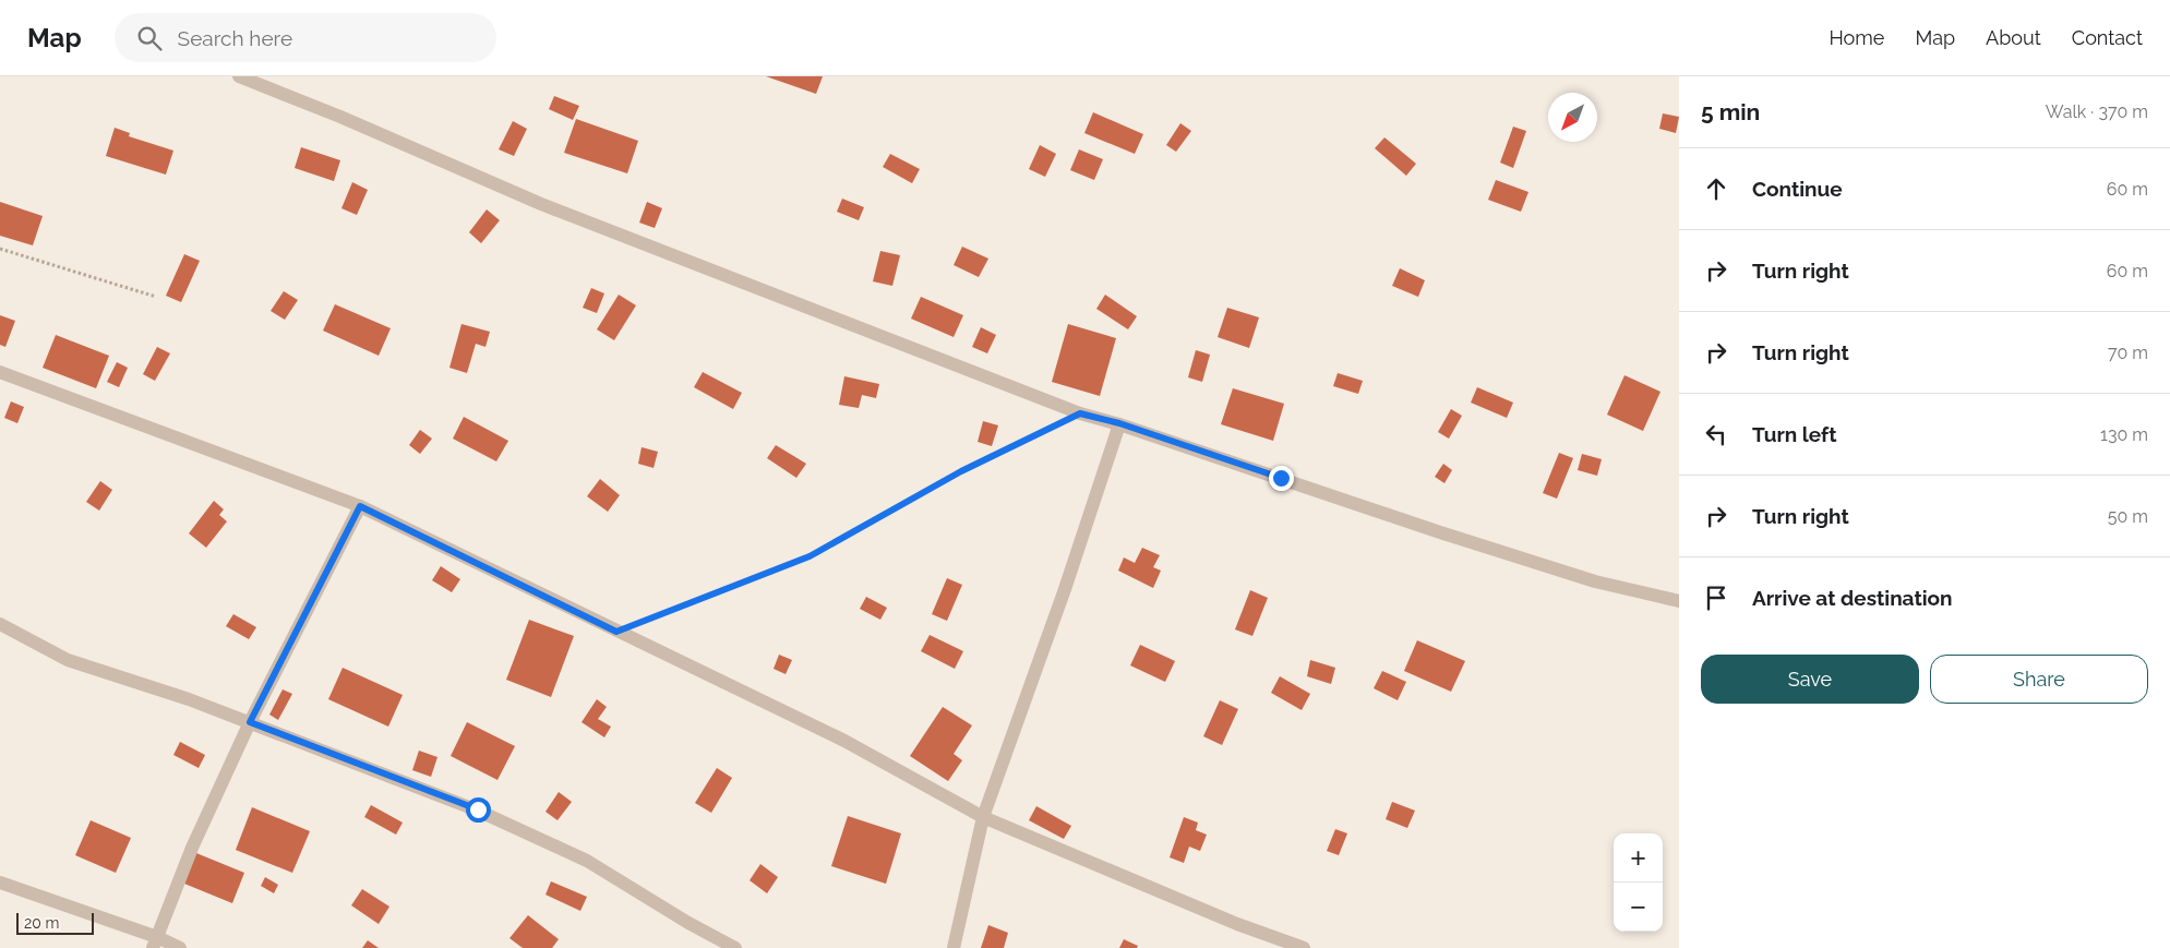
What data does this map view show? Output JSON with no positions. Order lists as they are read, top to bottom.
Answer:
{
  "scale_bar": "20 m",
  "north": "bottom left",
  "page": {
    "header": "Map",
    "search": "Search here",
    "nav": [
      "Home",
      "Map",
      "About",
      "Contact"
    ],
    "heading": ["5 min", "Walk · 370 m"],
    "list": [
      ["Continue", "60 m"],
      ["Turn right", "60 m"],
      ["Turn right", "70 m"],
      ["Turn left", "130 m"],
      ["Turn right", "50 m"],
      "Arrive at destination"
    ],
    "buttons": ["Save", "Share"],
    "map_buttons": ["+", "−"],
    "scale": "20 m"
  }
}
